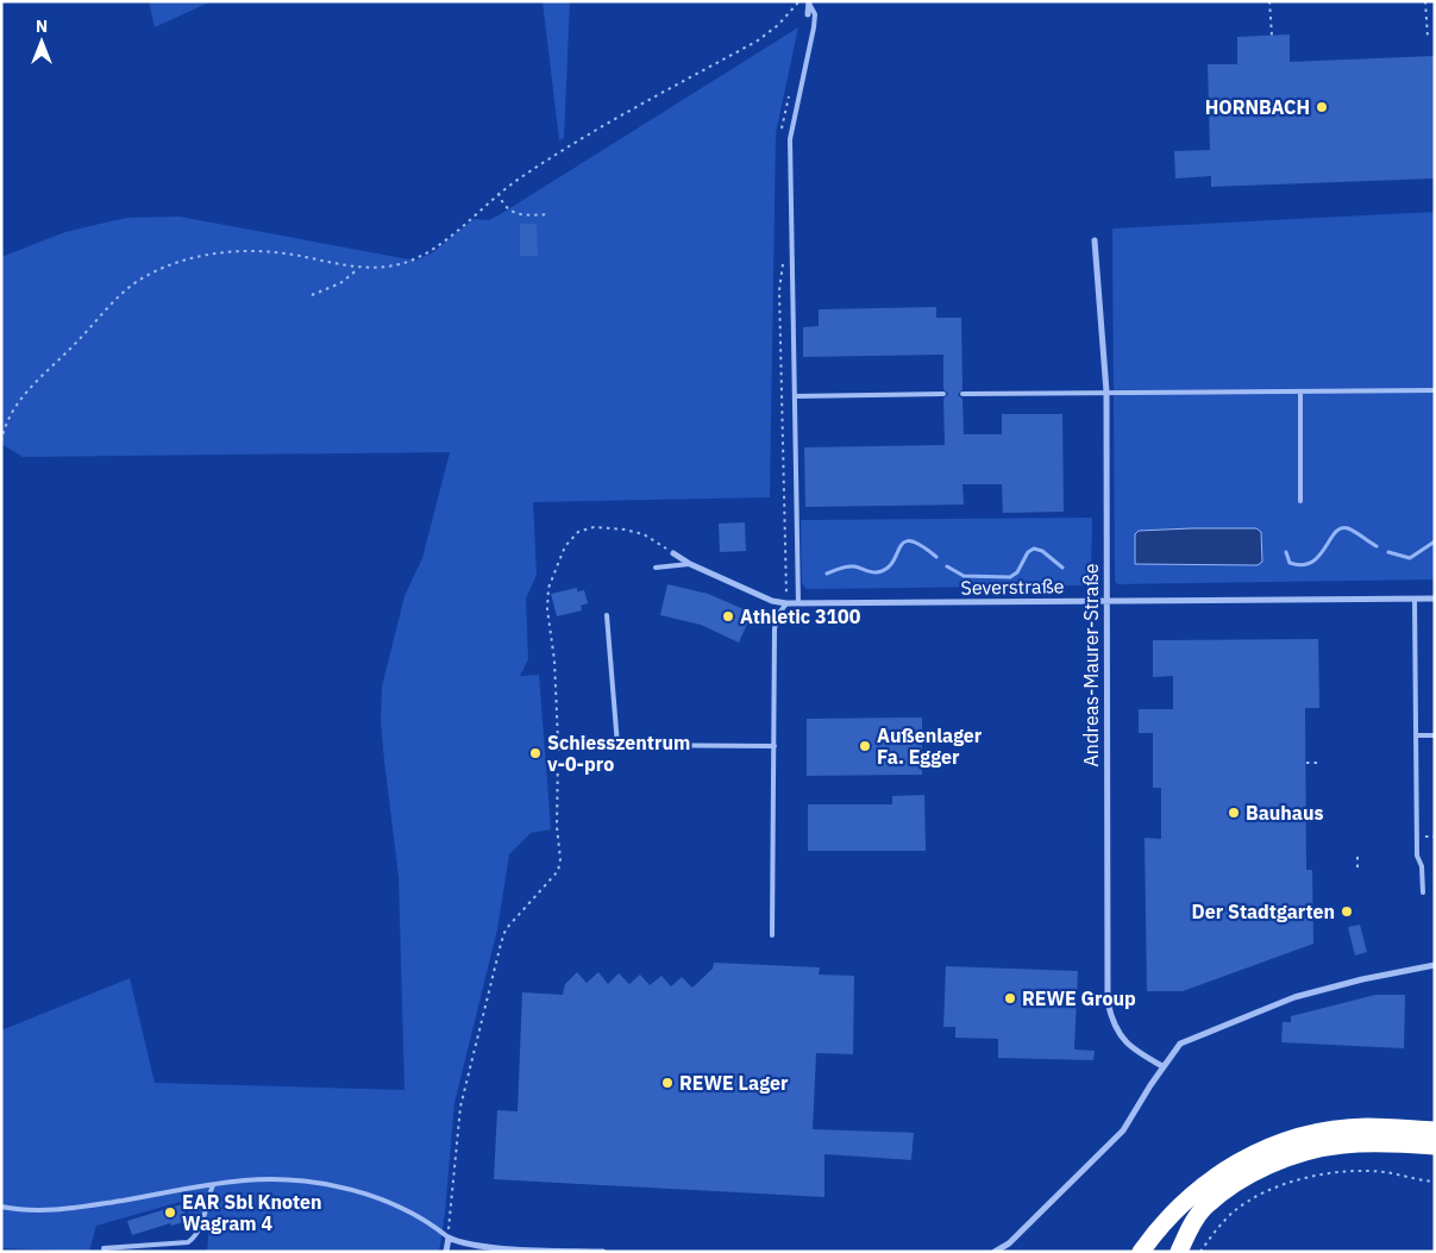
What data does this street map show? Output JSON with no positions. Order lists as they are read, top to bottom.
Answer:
{
  "streets": {
    "street": ["Severstraße", "Andreas-Maurer-Straße"]
  },
  "crossings": [
    ["Severstraße", "Andreas-Maurer-Straße"]
  ],
  "places": [
    "HORNBACH",
    "Athletic 3100",
    "Außenlager Fa. Egger",
    "Schiesszentrum v-0-pro",
    "Bauhaus",
    "Der Stadtgarten",
    "REWE Group",
    "REWE Lager",
    "EAR Sbl Knoten Wagram 4"
  ],
  "north": "top"
}
